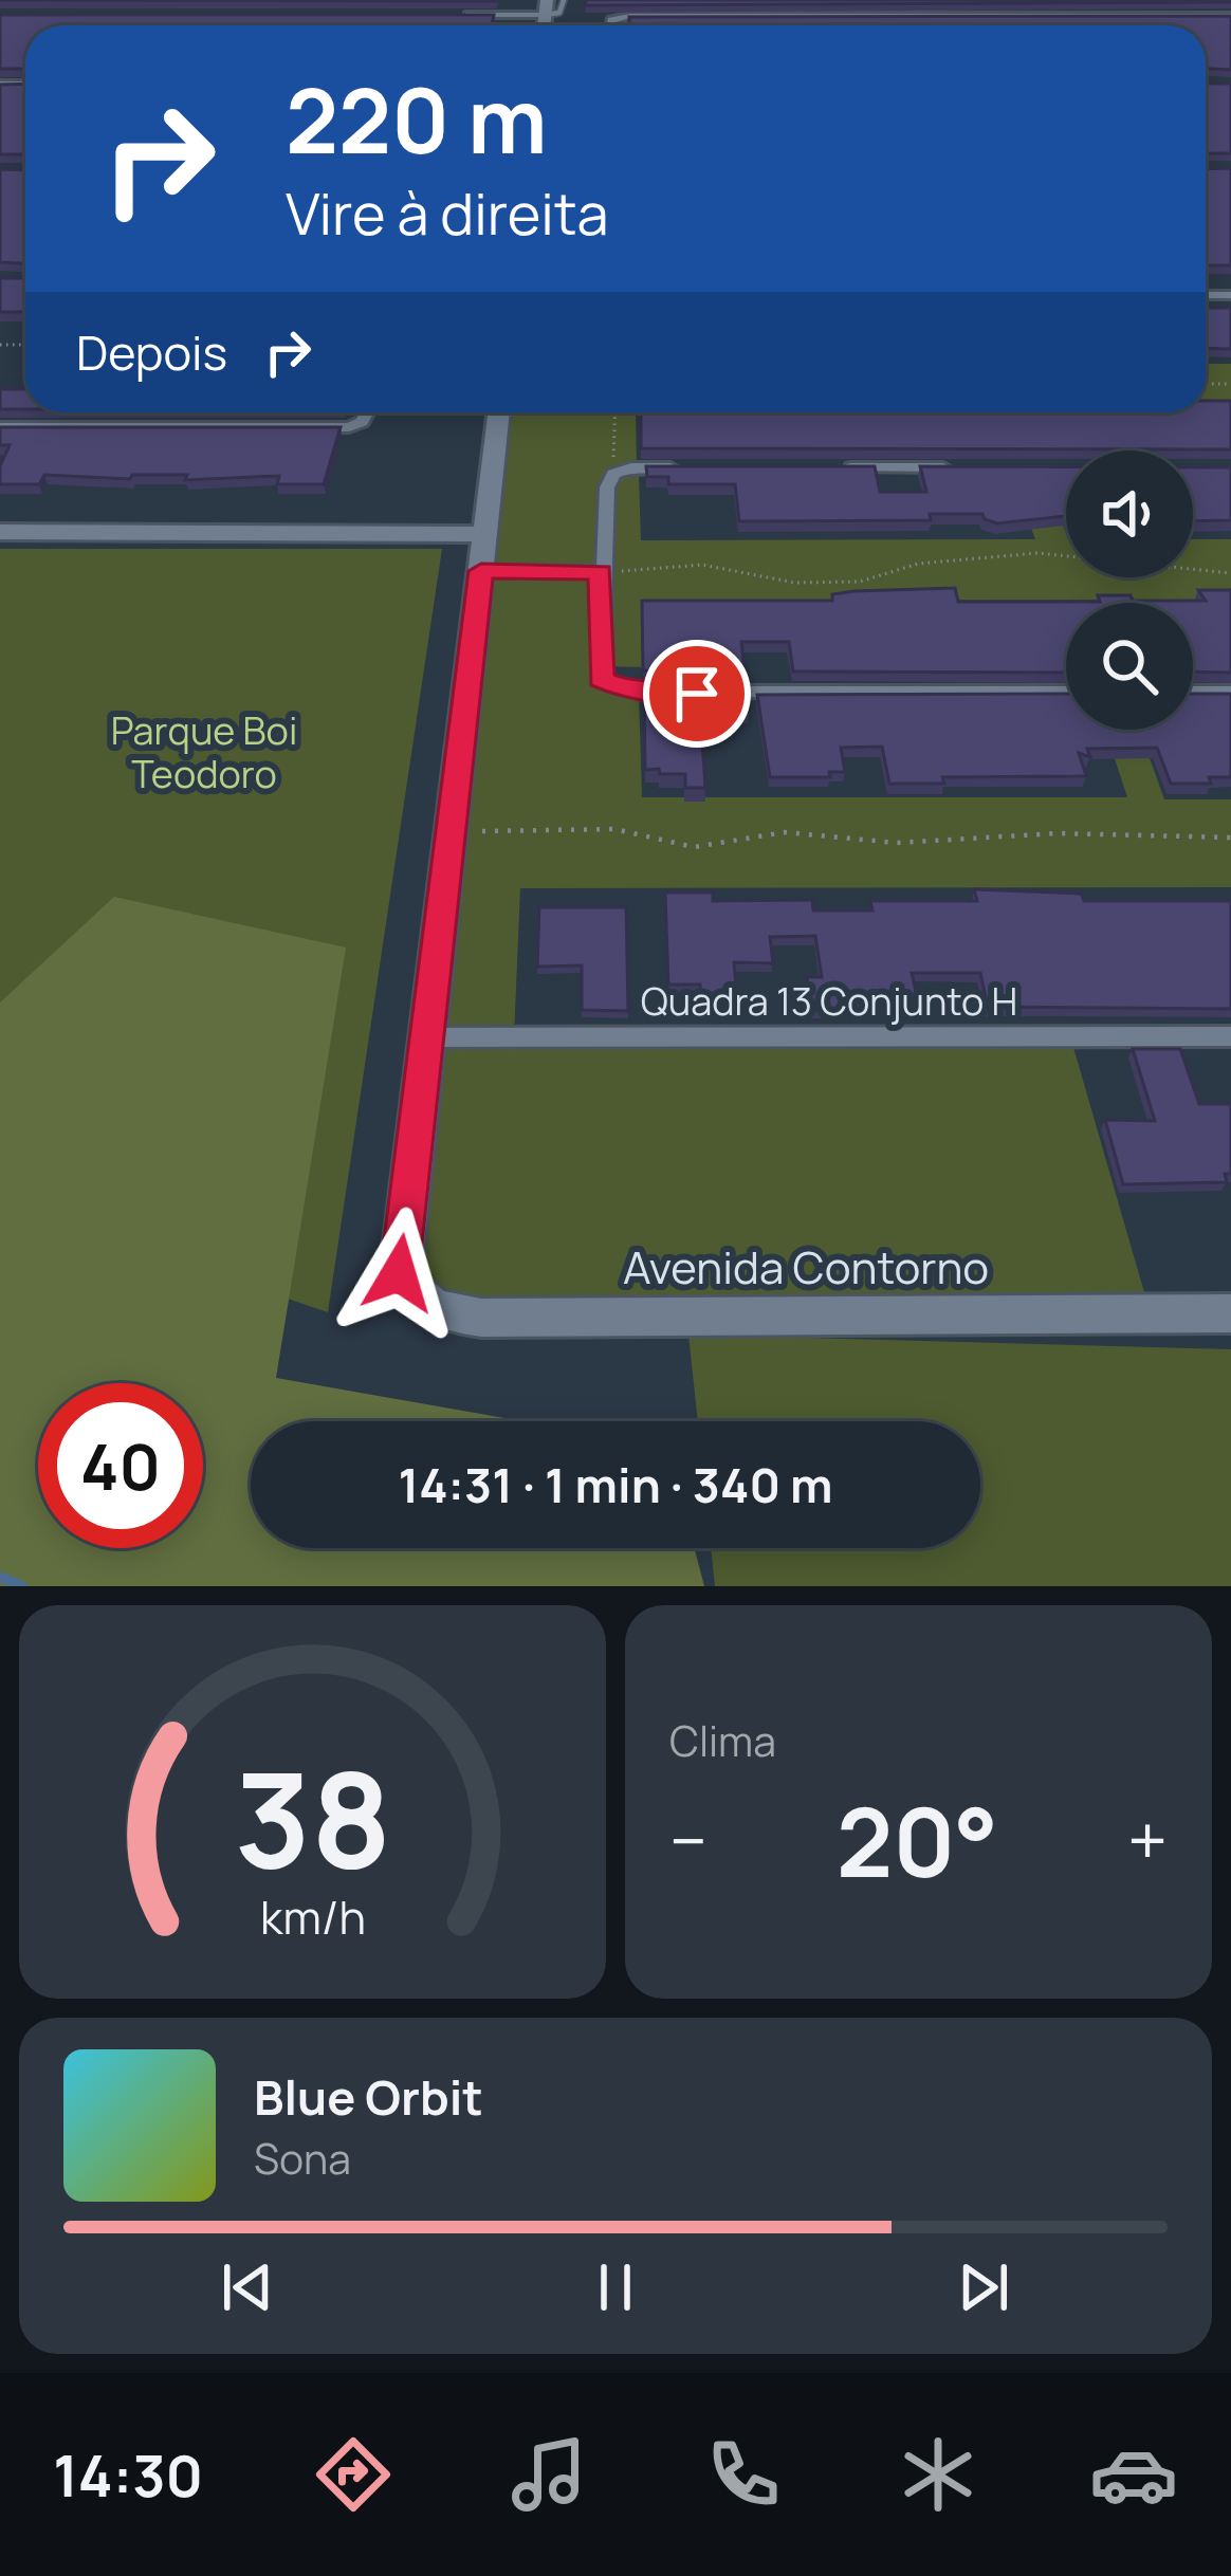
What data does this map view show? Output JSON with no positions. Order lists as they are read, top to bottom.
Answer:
{
  "streets": {
    "street": ["Quadra 13 Conjunto H", "Avenida Contorno"]
  },
  "crossings": [
    ["Quadra 13 Conjunto H", "Avenida Contorno"]
  ],
  "parks": ["Parque Boi Teodoro"],
  "page": {
    "turn": ["220 m", "Vire à direita"],
    "then": "Depois",
    "limit": "40",
    "trip": "14:31 · 1 min · 340 m",
    "tile": "Clima",
    "heat": ["−", "20°", "+"],
    "song": ["Blue Orbit", "Sona"],
    "tabs": "14:30",
    "gauge": ["38", "km/h"]
  }
}
